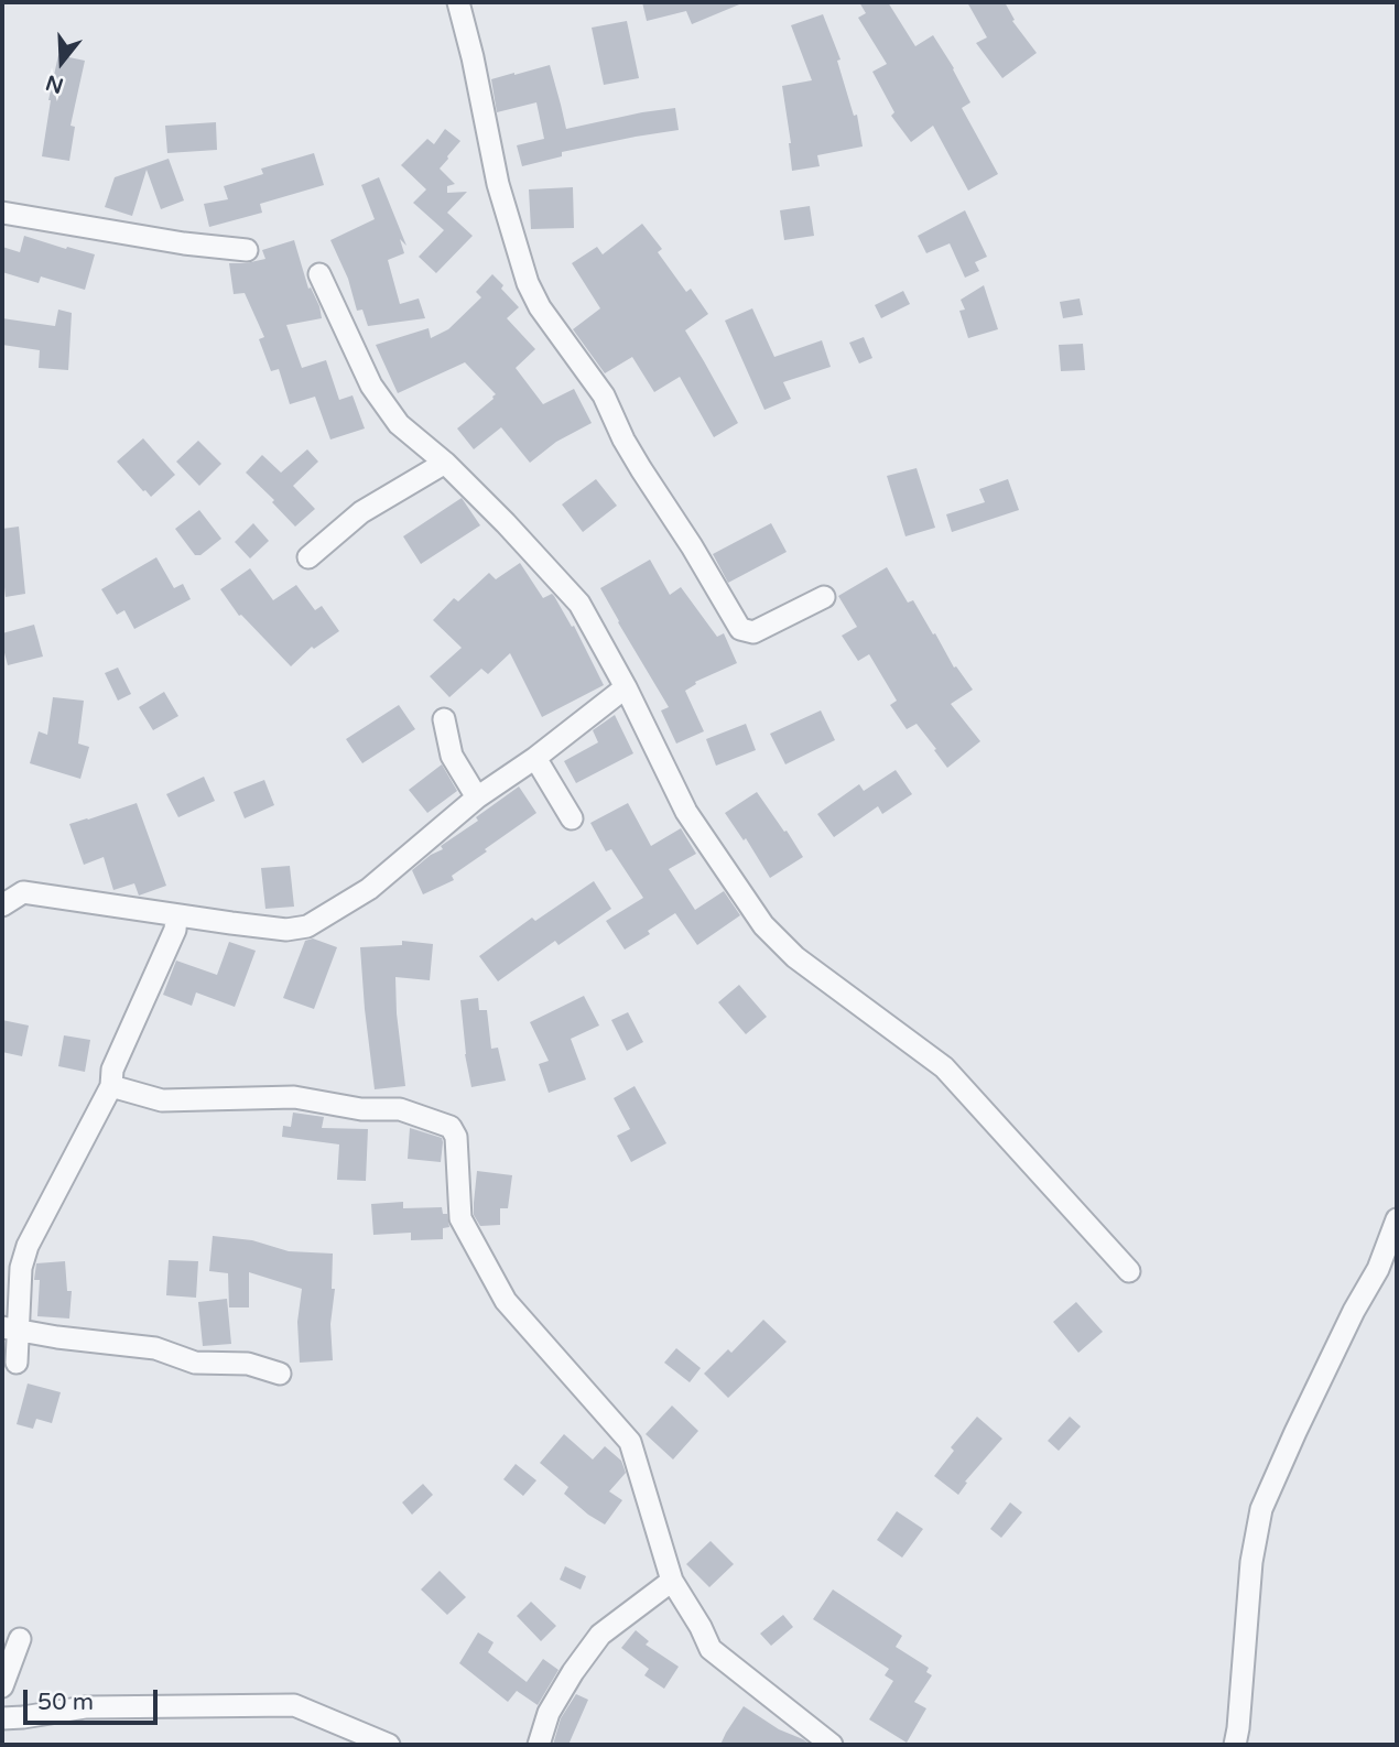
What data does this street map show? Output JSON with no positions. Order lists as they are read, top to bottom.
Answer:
{
  "scale_bar": "50 m",
  "north": "bottom"
}
